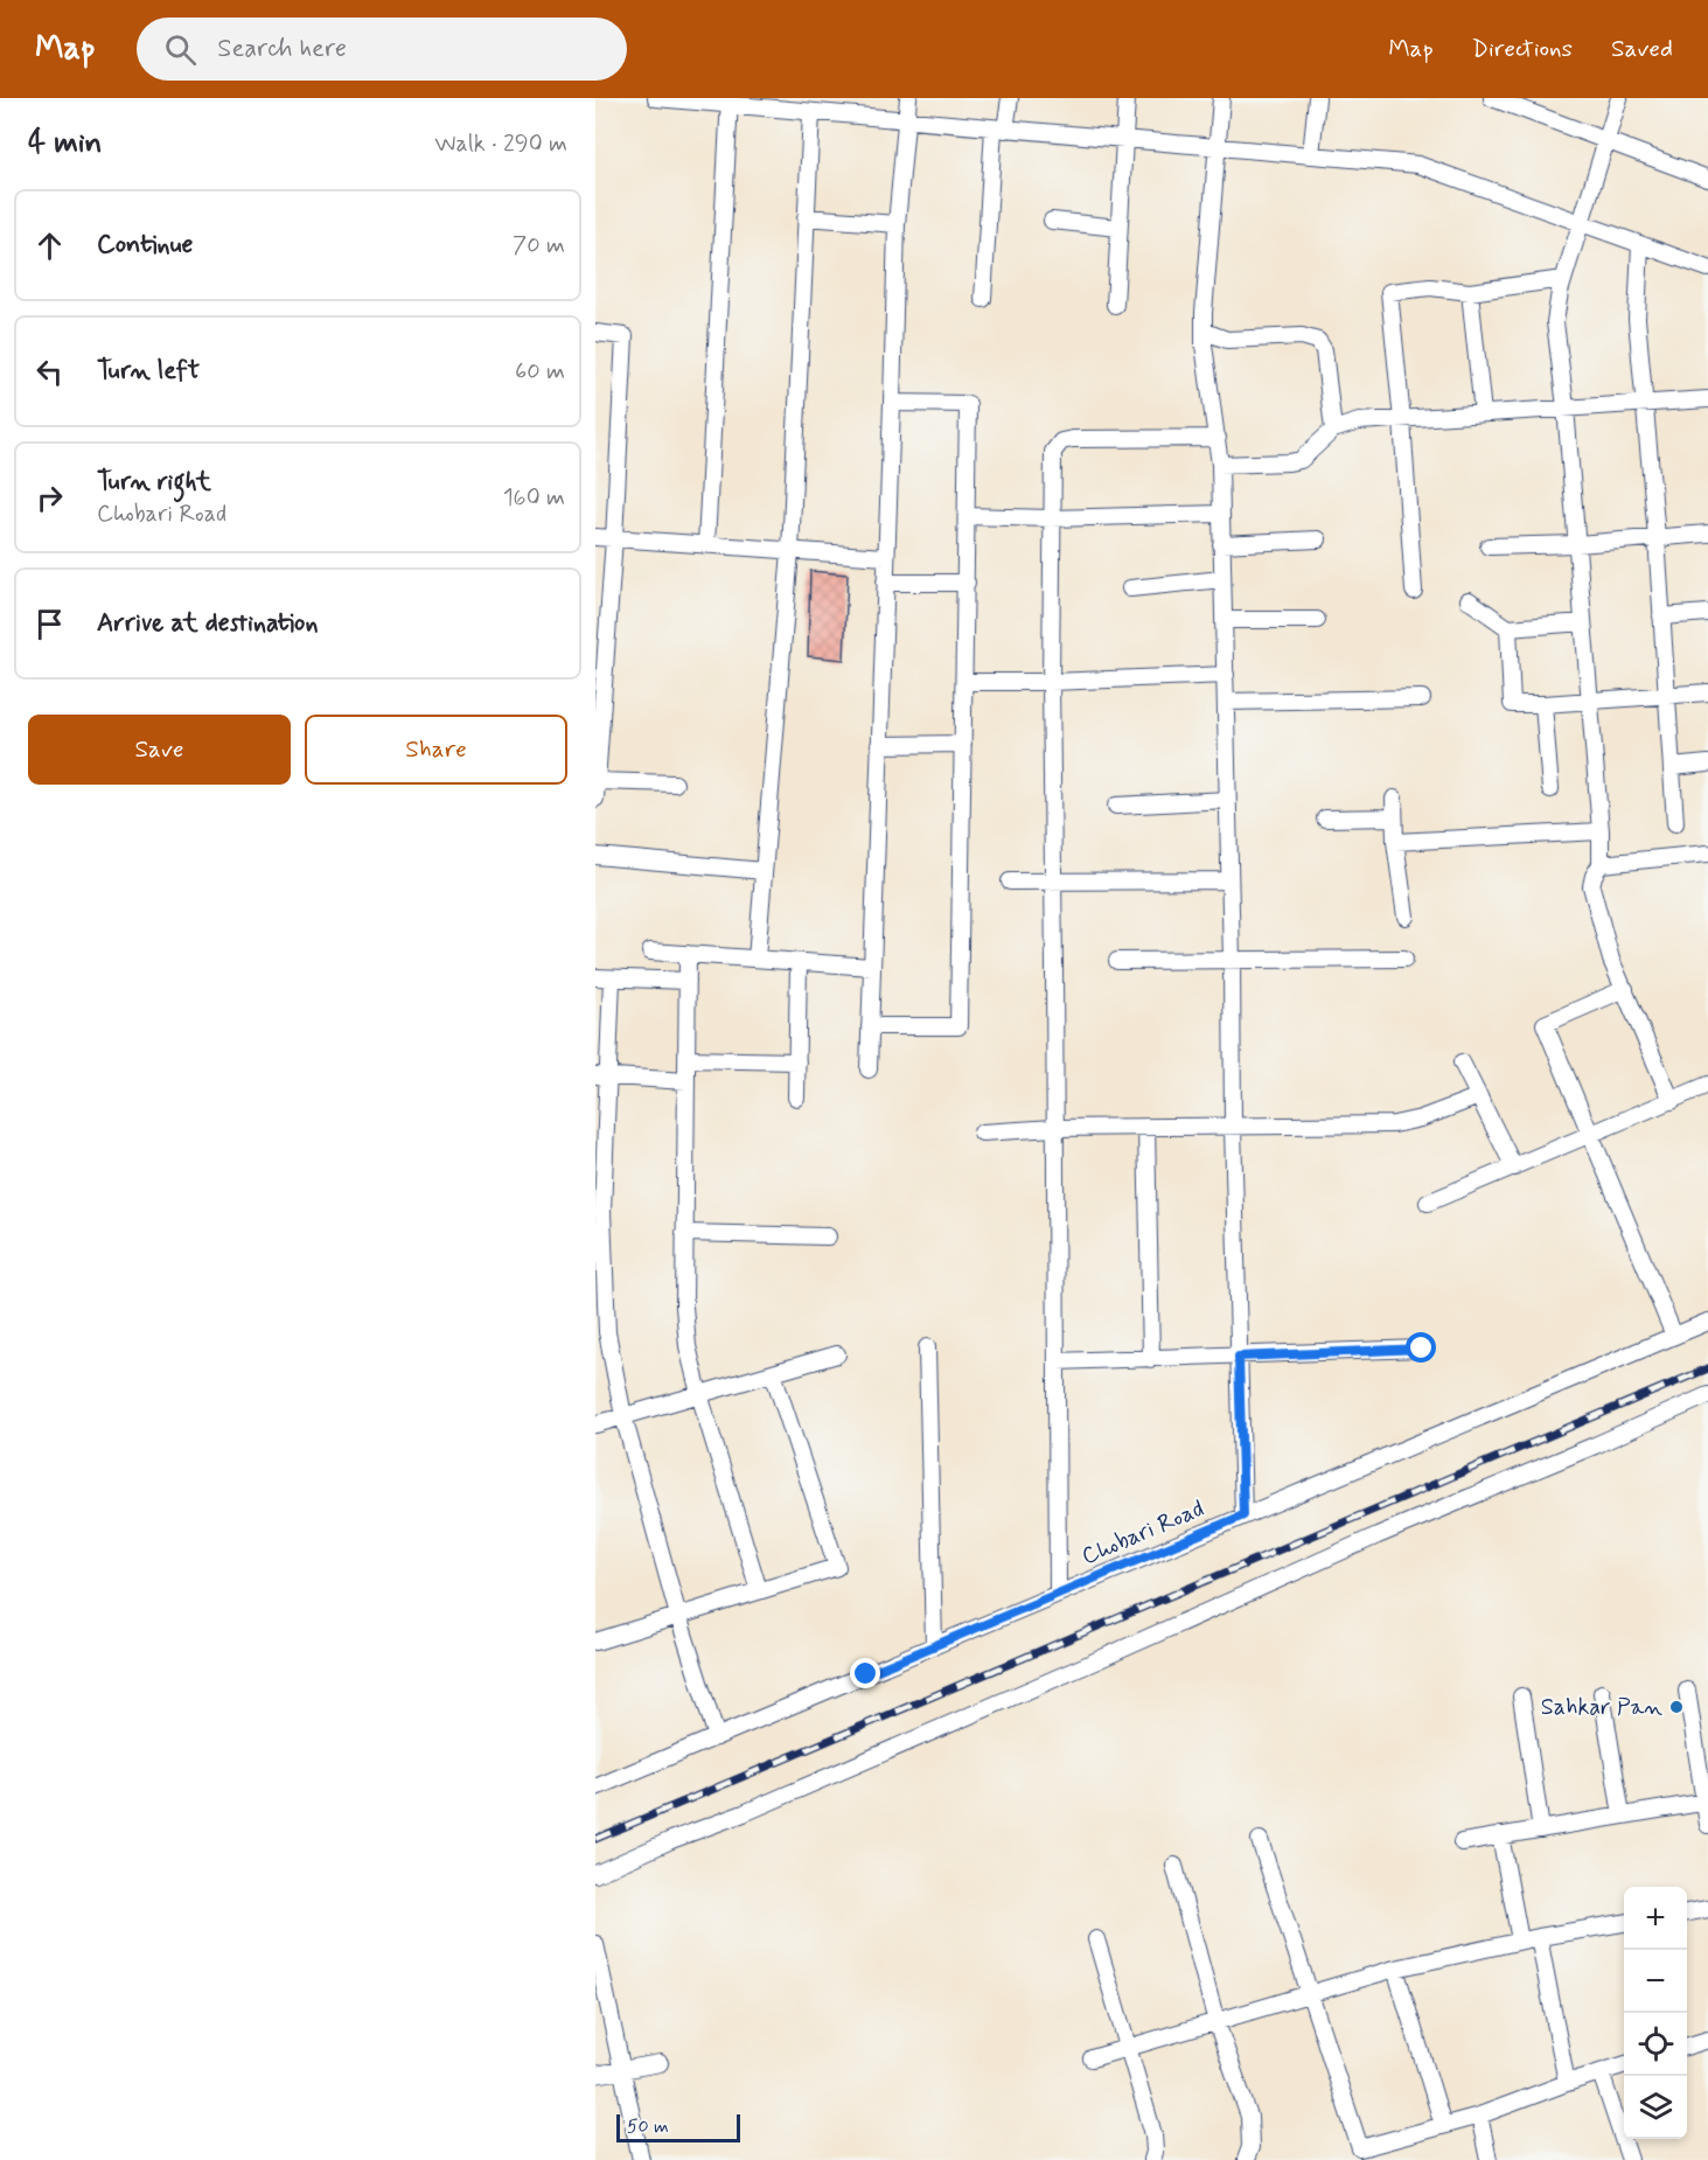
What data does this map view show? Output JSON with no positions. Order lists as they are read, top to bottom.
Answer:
{
  "streets": {
    "street": ["Chobari Road"]
  },
  "places": ["Sahkar Pan"],
  "scale_bar": "50 m",
  "page": {
    "header": "Map",
    "search": "Search here",
    "nav": ["Map", "Directions", "Saved"],
    "heading": ["4 min", "Walk · 290 m"],
    "list": [
      ["Continue", "70 m"],
      ["Turn left", "60 m"],
      ["Turn right", "Chobari Road", "160 m"],
      "Arrive at destination"
    ],
    "buttons": ["Save", "Share"],
    "map_buttons": ["+", "−"],
    "scale": "50 m"
  }
}
